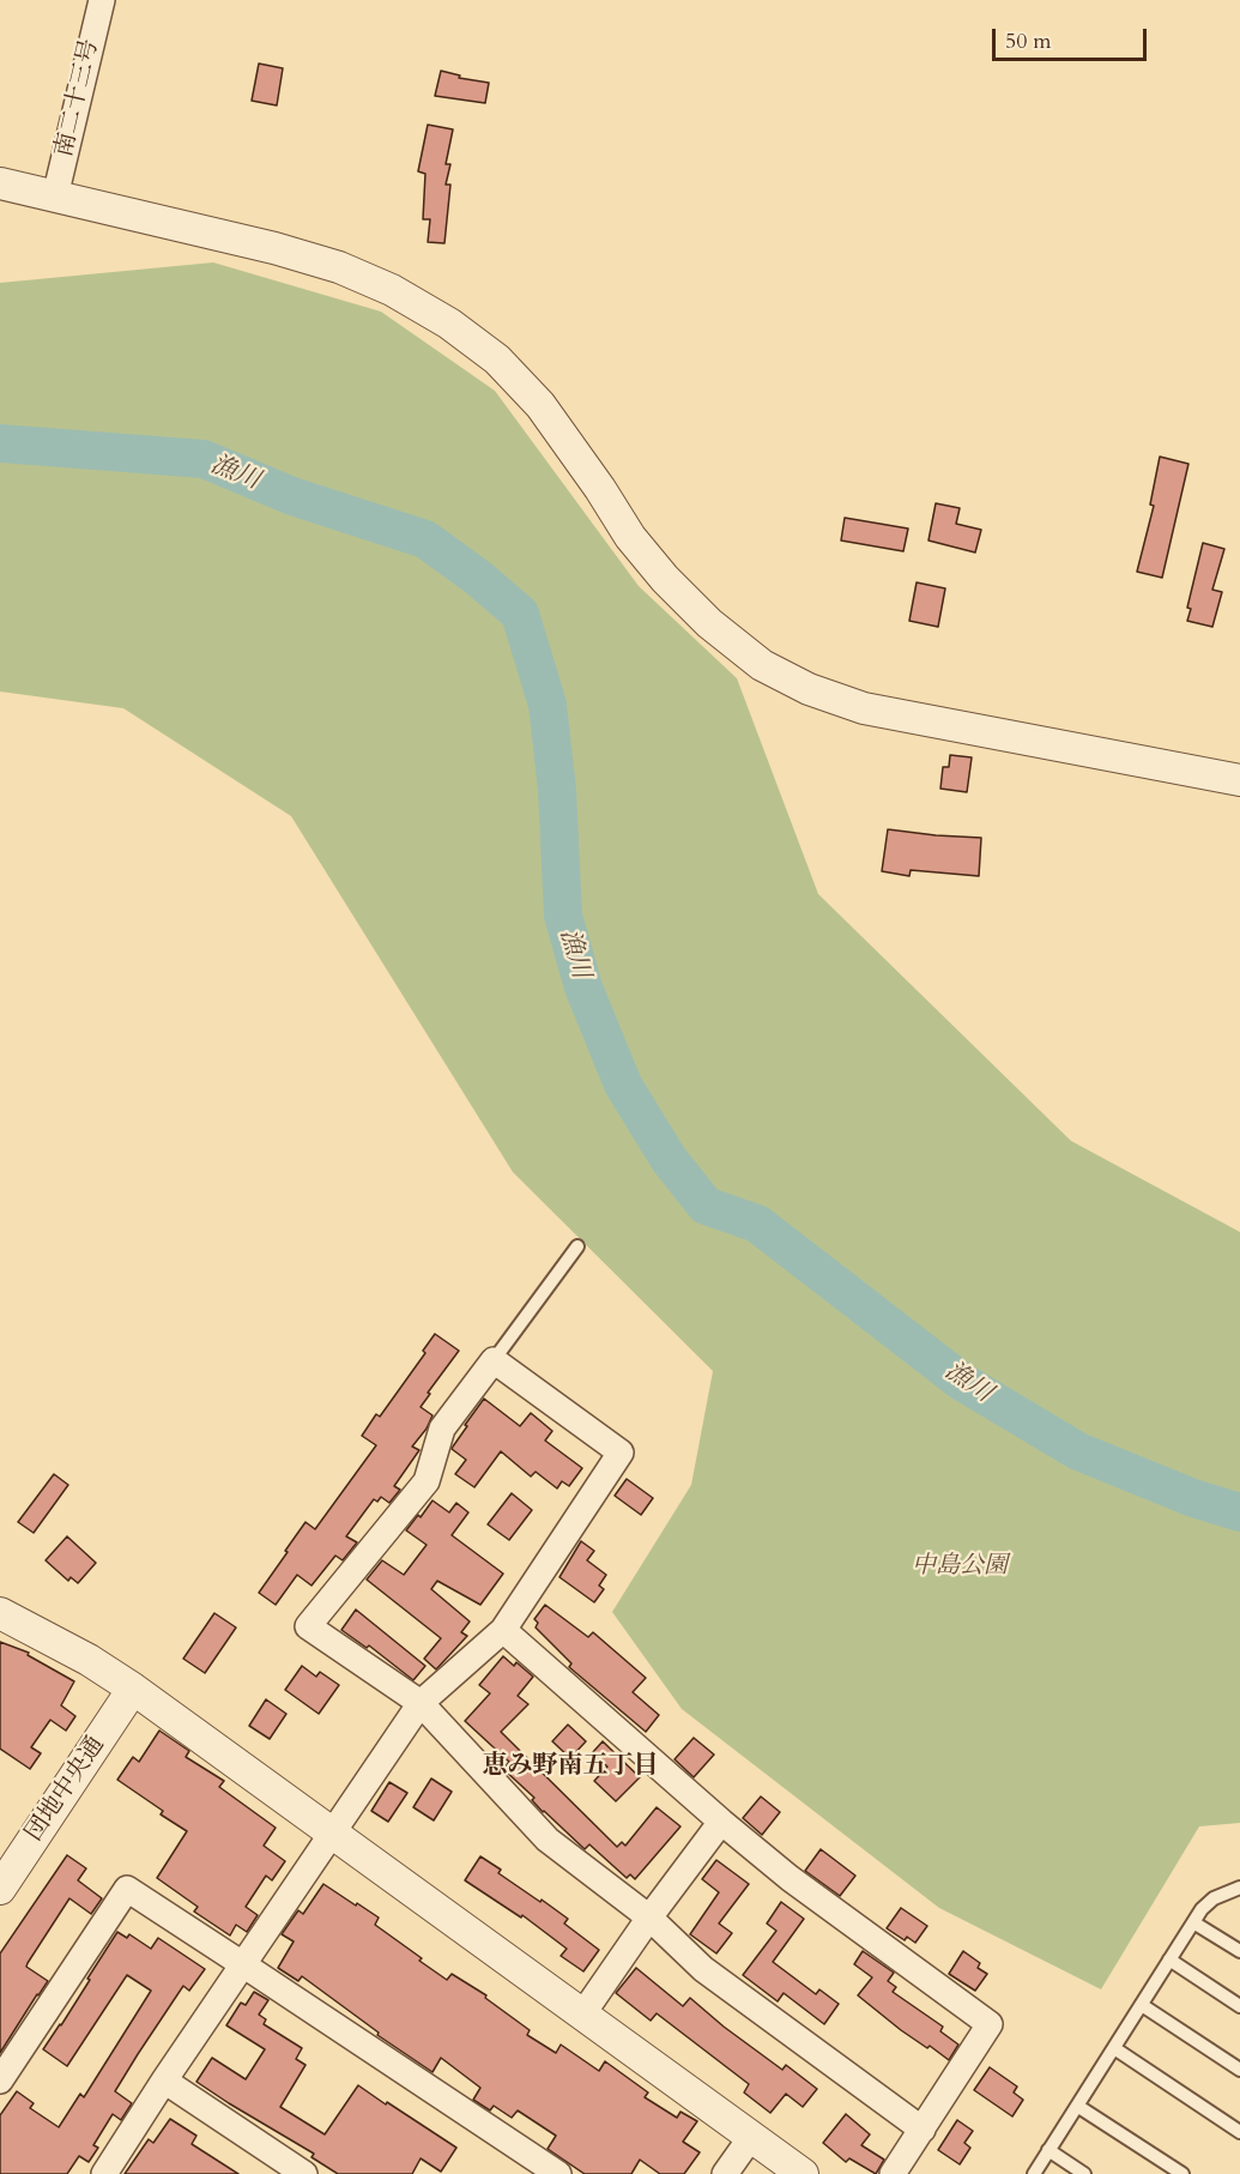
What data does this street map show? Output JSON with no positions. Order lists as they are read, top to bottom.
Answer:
{
  "streets": {
    "street": ["南二十三号", "団地中央通"]
  },
  "districts": ["恵み野南五丁目"],
  "water": ["漁川"],
  "parks": ["中島公園"],
  "scale_bar": "50 m"
}
